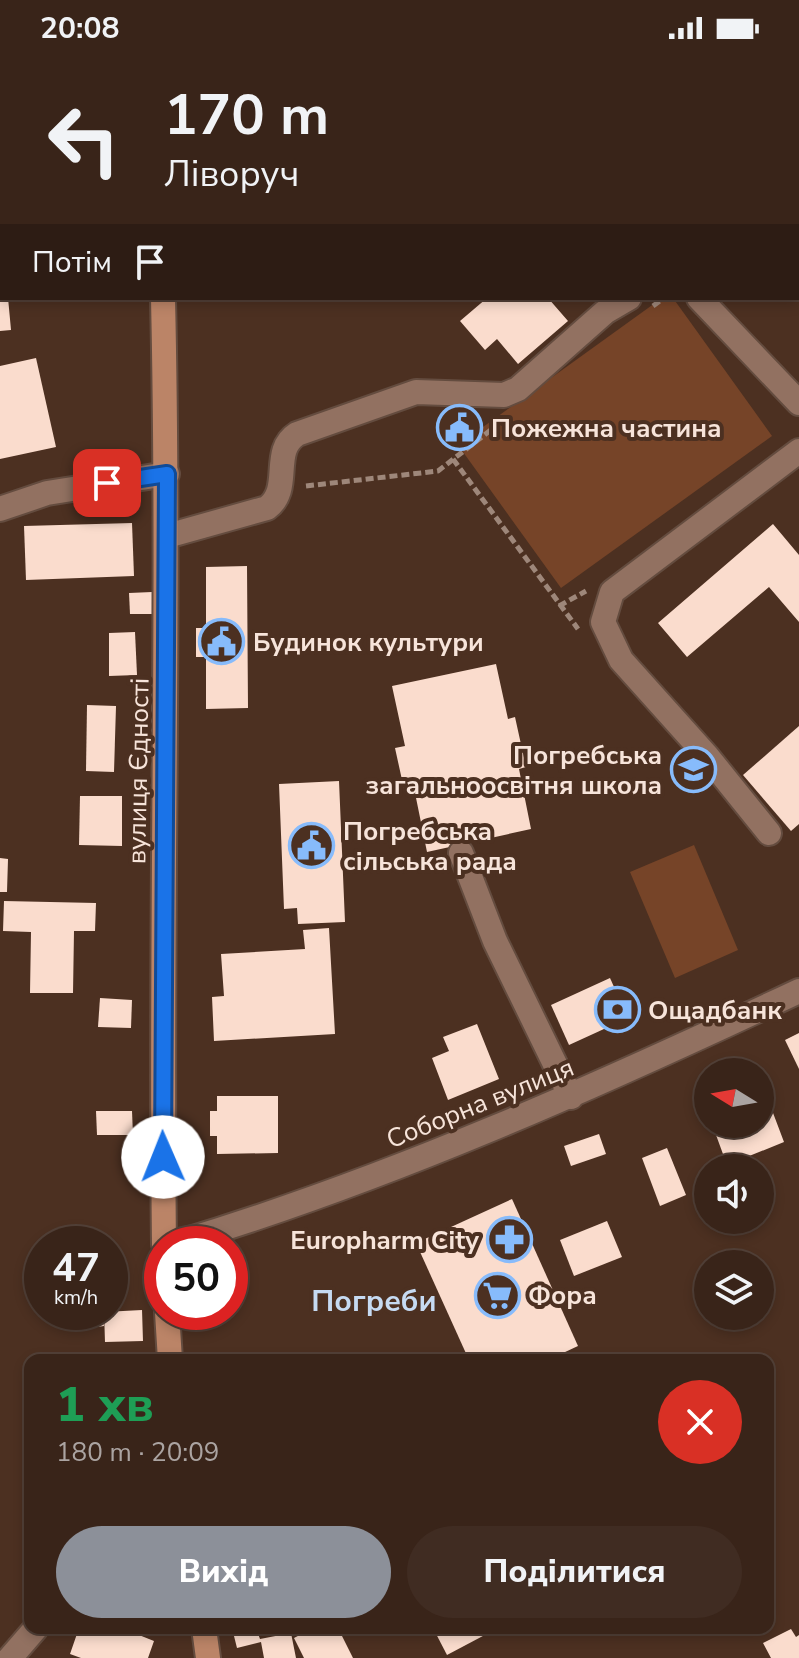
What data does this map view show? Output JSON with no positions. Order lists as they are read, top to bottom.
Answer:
{
  "streets": {
    "main road": ["вулиця Єдності"],
    "street": ["Соборна вулиця"]
  },
  "districts": ["Погреби"],
  "places": {
    "public building": ["Пожежна частина", "Будинок культури", "Погребська сільська рада"],
    "school or university": ["Погребська загальноосвітня школа"],
    "bank": ["Ощадбанк"],
    "pharmacy": ["Europharm City"],
    "supermarket": ["Фора"]
  },
  "north": "left",
  "page": {
    "status": "20:08",
    "turn": ["170 m", "Ліворуч"],
    "then": "Потім",
    "speed": "47 km/h",
    "limit": "50",
    "heading": ["1 хв", "180 m · 20:09"],
    "buttons": ["Вихід", "Поділитися"]
  }
}
